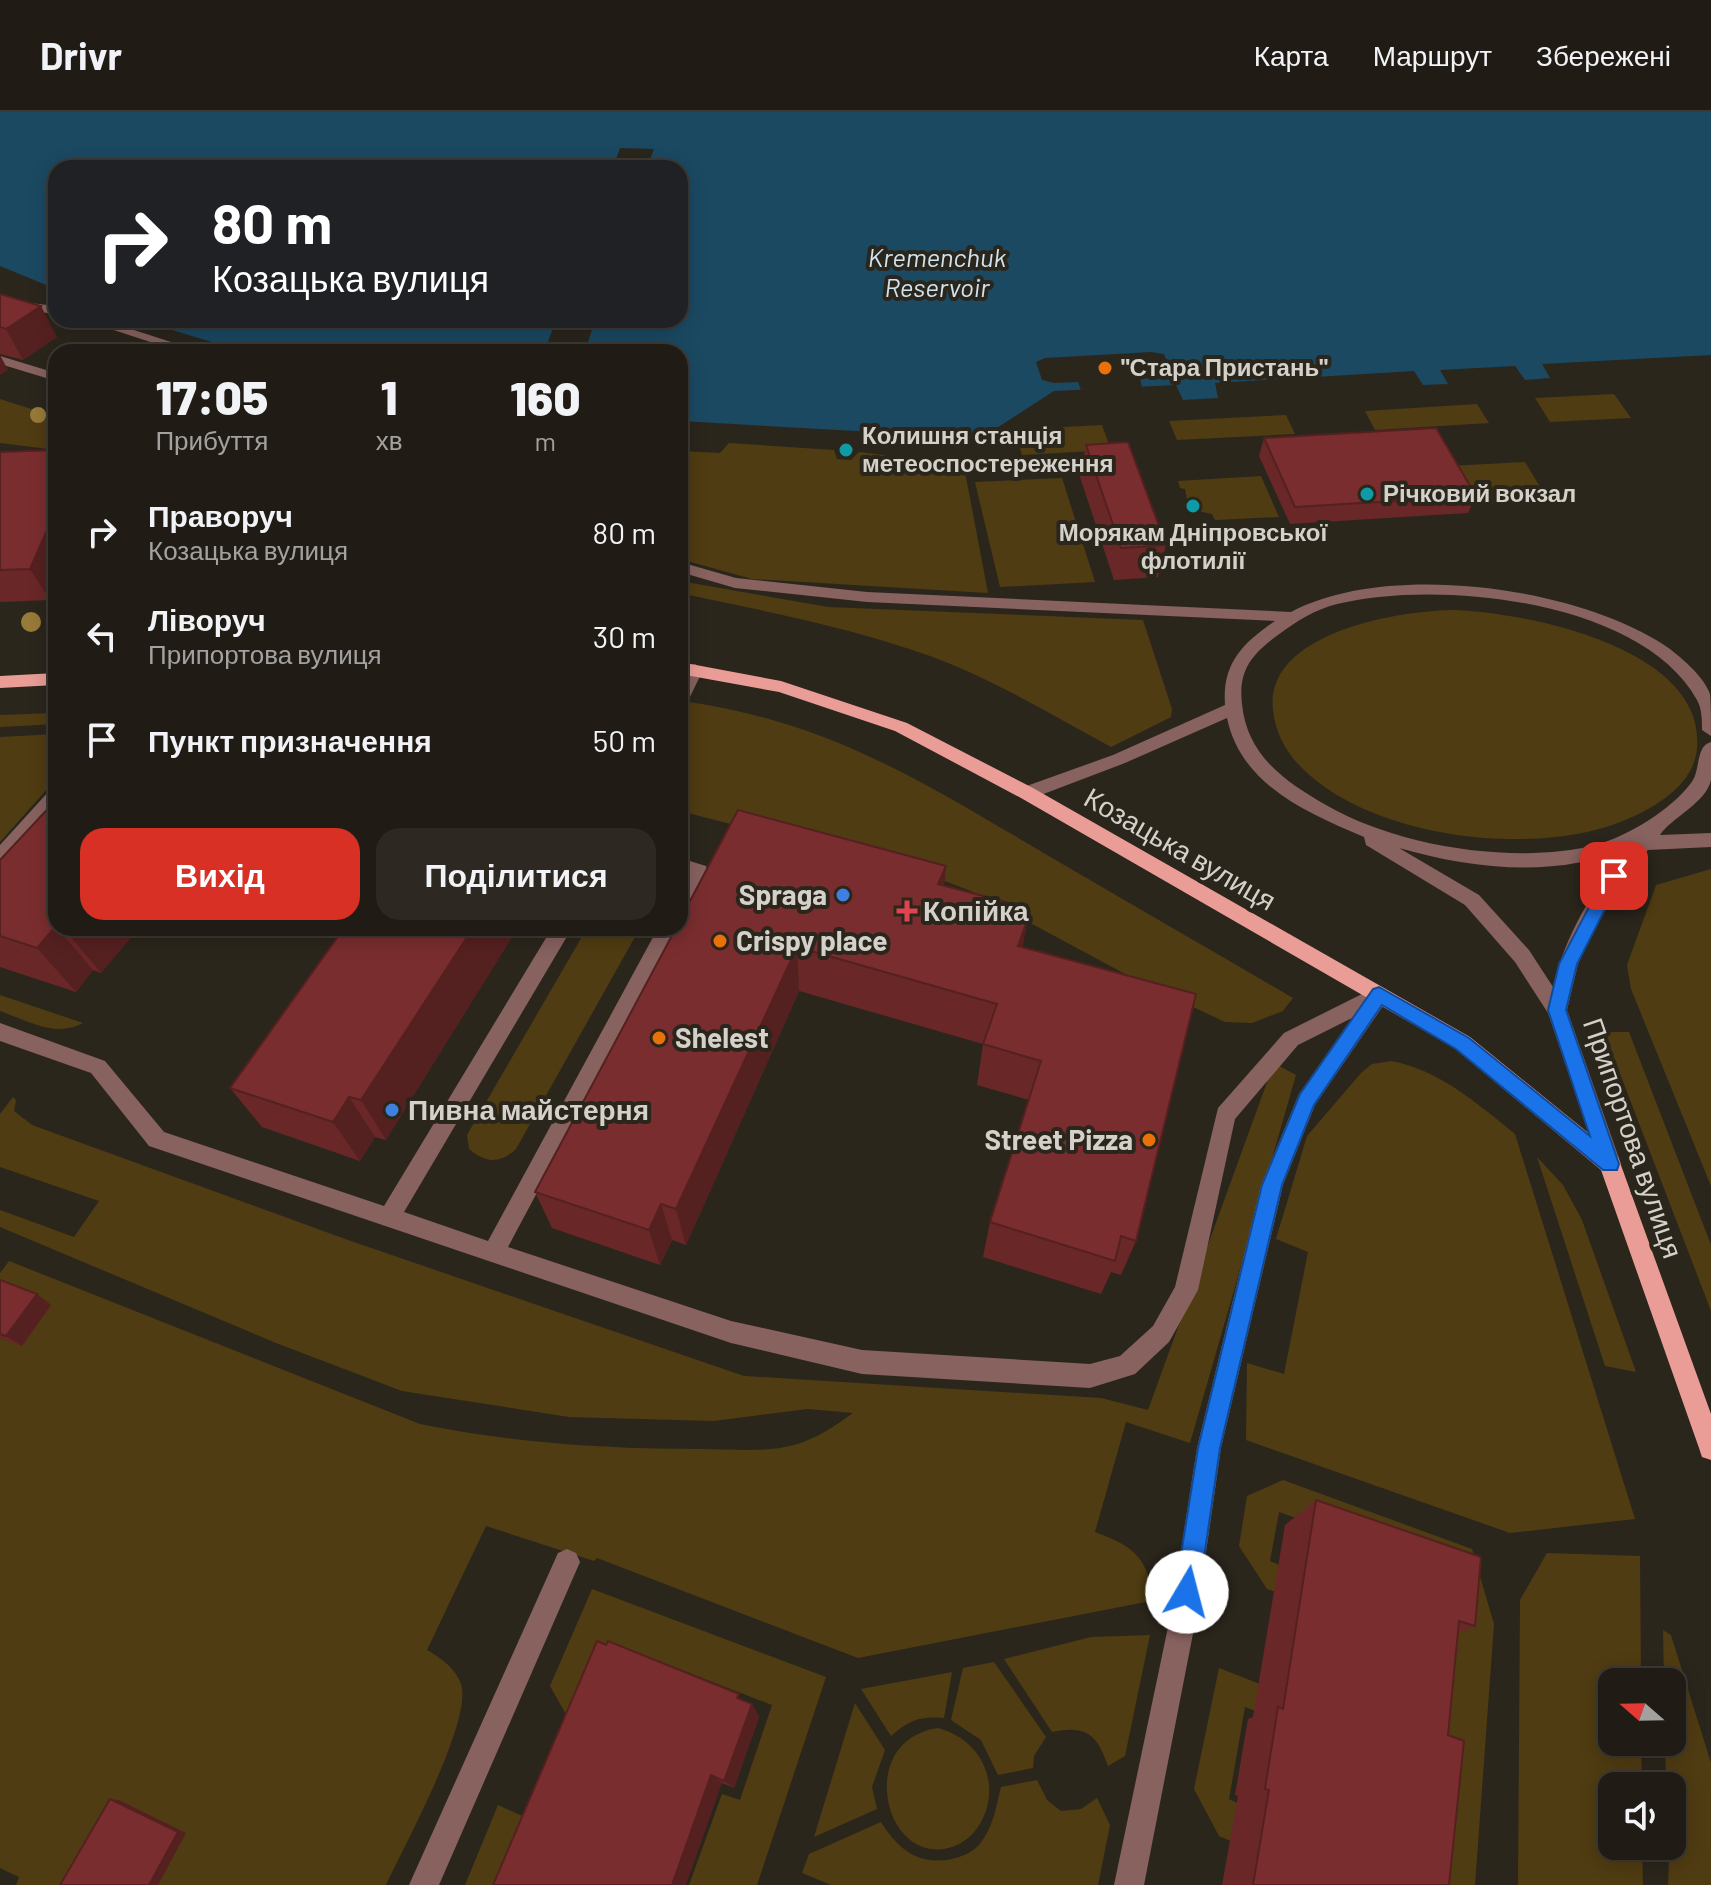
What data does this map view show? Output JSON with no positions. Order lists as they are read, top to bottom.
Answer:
{
  "streets": {
    "main road": ["Козацька вулиця", "Припортова вулиця"]
  },
  "crossings": [
    ["Козацька вулиця", "Припортова вулиця"]
  ],
  "water": ["Kremenchuk Reservoir"],
  "places": {
    "other": [
      "\"Стара Пристань\"",
      "Колишня станція метеоспостереження",
      "Річковий вокзал",
      "Морякам Дніпровської флотилії",
      "Spraga",
      "Crispy place",
      "Shelest",
      "Пивна майстерня",
      "Street Pizza"
    ],
    "health": ["Копійка"]
  },
  "north": "left",
  "page": {
    "header": "Drivr",
    "nav": ["Карта", "Маршрут", "Збережені"],
    "turn": ["80 m", "Козацька вулиця"],
    "eta": [
      "17:05",
      "Прибуття",
      "1",
      "хв",
      "160",
      "m"
    ],
    "list": [
      {
        "name": "Праворуч",
        "note": "Козацька вулиця",
        "value": "80 m"
      },
      {
        "name": "Ліворуч",
        "note": "Припортова вулиця",
        "value": "30 m"
      },
      {
        "name": "Пункт призначення",
        "value": "50 m"
      }
    ],
    "buttons": ["Вихід", "Поділитися"]
  }
}
